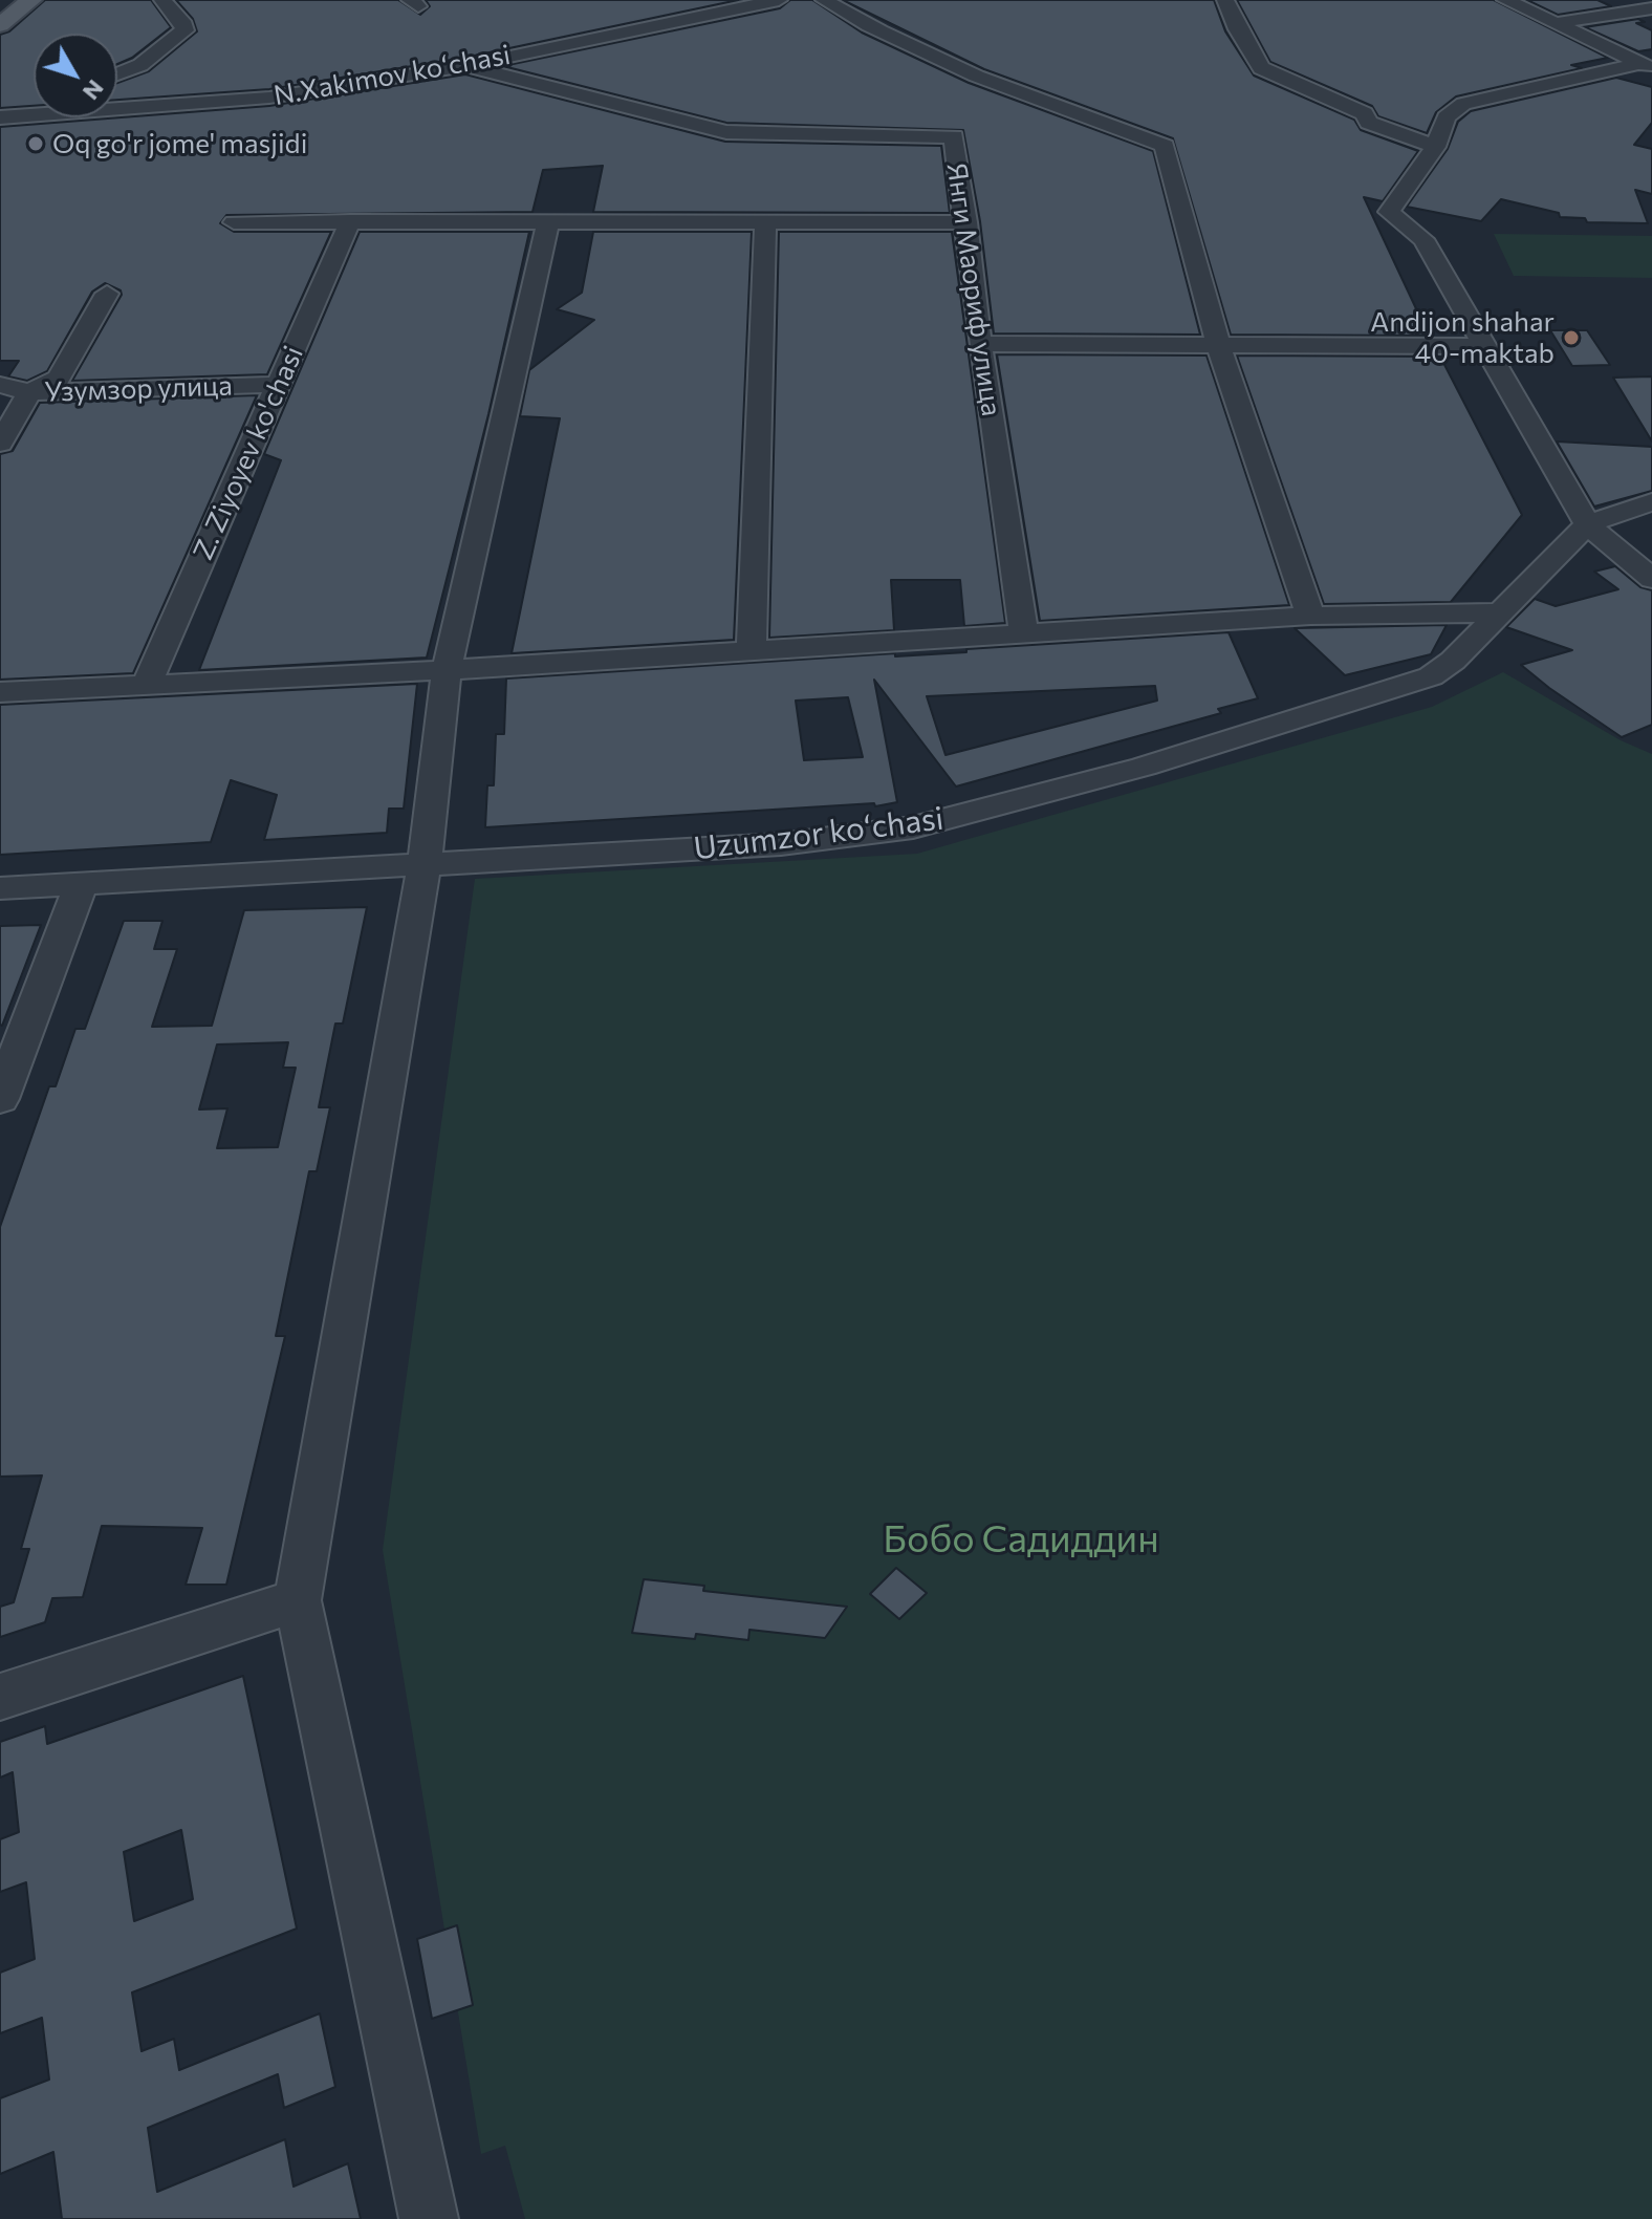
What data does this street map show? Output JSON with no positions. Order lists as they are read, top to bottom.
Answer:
{
  "streets": {
    "street": [
      "N.Xakimov koʻchasi",
      "Янги Маориф улица",
      "Узумзор улица",
      "Z. Ziyoyev ko'chasi",
      "Uzumzor koʻchasi"
    ]
  },
  "crossings": [
    ["N.Xakimov koʻchasi", "Янги Маориф улица"],
    ["Узумзор улица", "Z. Ziyoyev ko'chasi"]
  ],
  "parks": ["Бобо Садиддин"],
  "places": ["Oq go'r jome' masjidi", "Andijon shahar 40-maktab"],
  "north": "bottom right"
}
